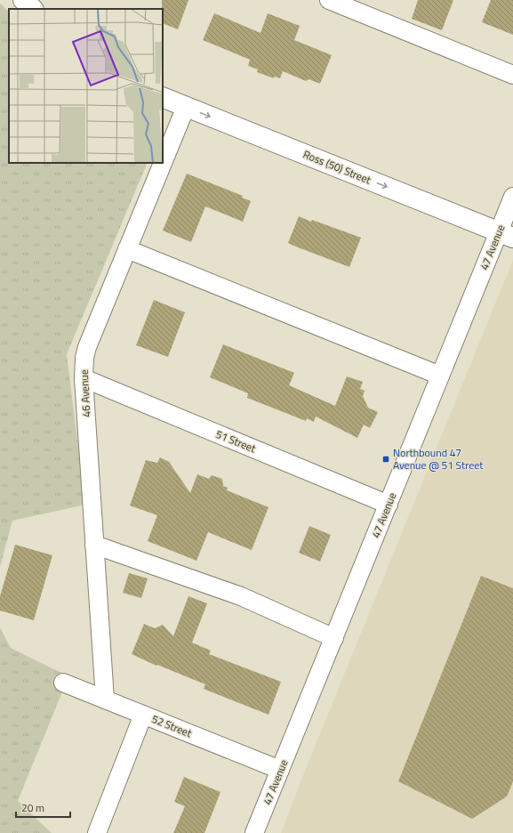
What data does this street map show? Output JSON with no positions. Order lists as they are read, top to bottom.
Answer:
{
  "streets": {
    "main road": ["Ross (50) Street"],
    "street": [
      "47 Avenue",
      "46 Avenue",
      "51 Street",
      "52 Street"
    ]
  },
  "crossings": [
    ["Ross (50) Street", "47 Avenue"],
    ["Ross (50) Street", "46 Avenue"],
    ["47 Avenue", "51 Street"],
    ["47 Avenue", "52 Street"],
    ["46 Avenue", "51 Street"],
    ["46 Avenue", "52 Street"]
  ],
  "one_way": ["Ross (50) Street"],
  "places": {
    "transit": ["Northbound 47 Avenue @ 51 Street"]
  },
  "scale_bar": "20 m"
}
